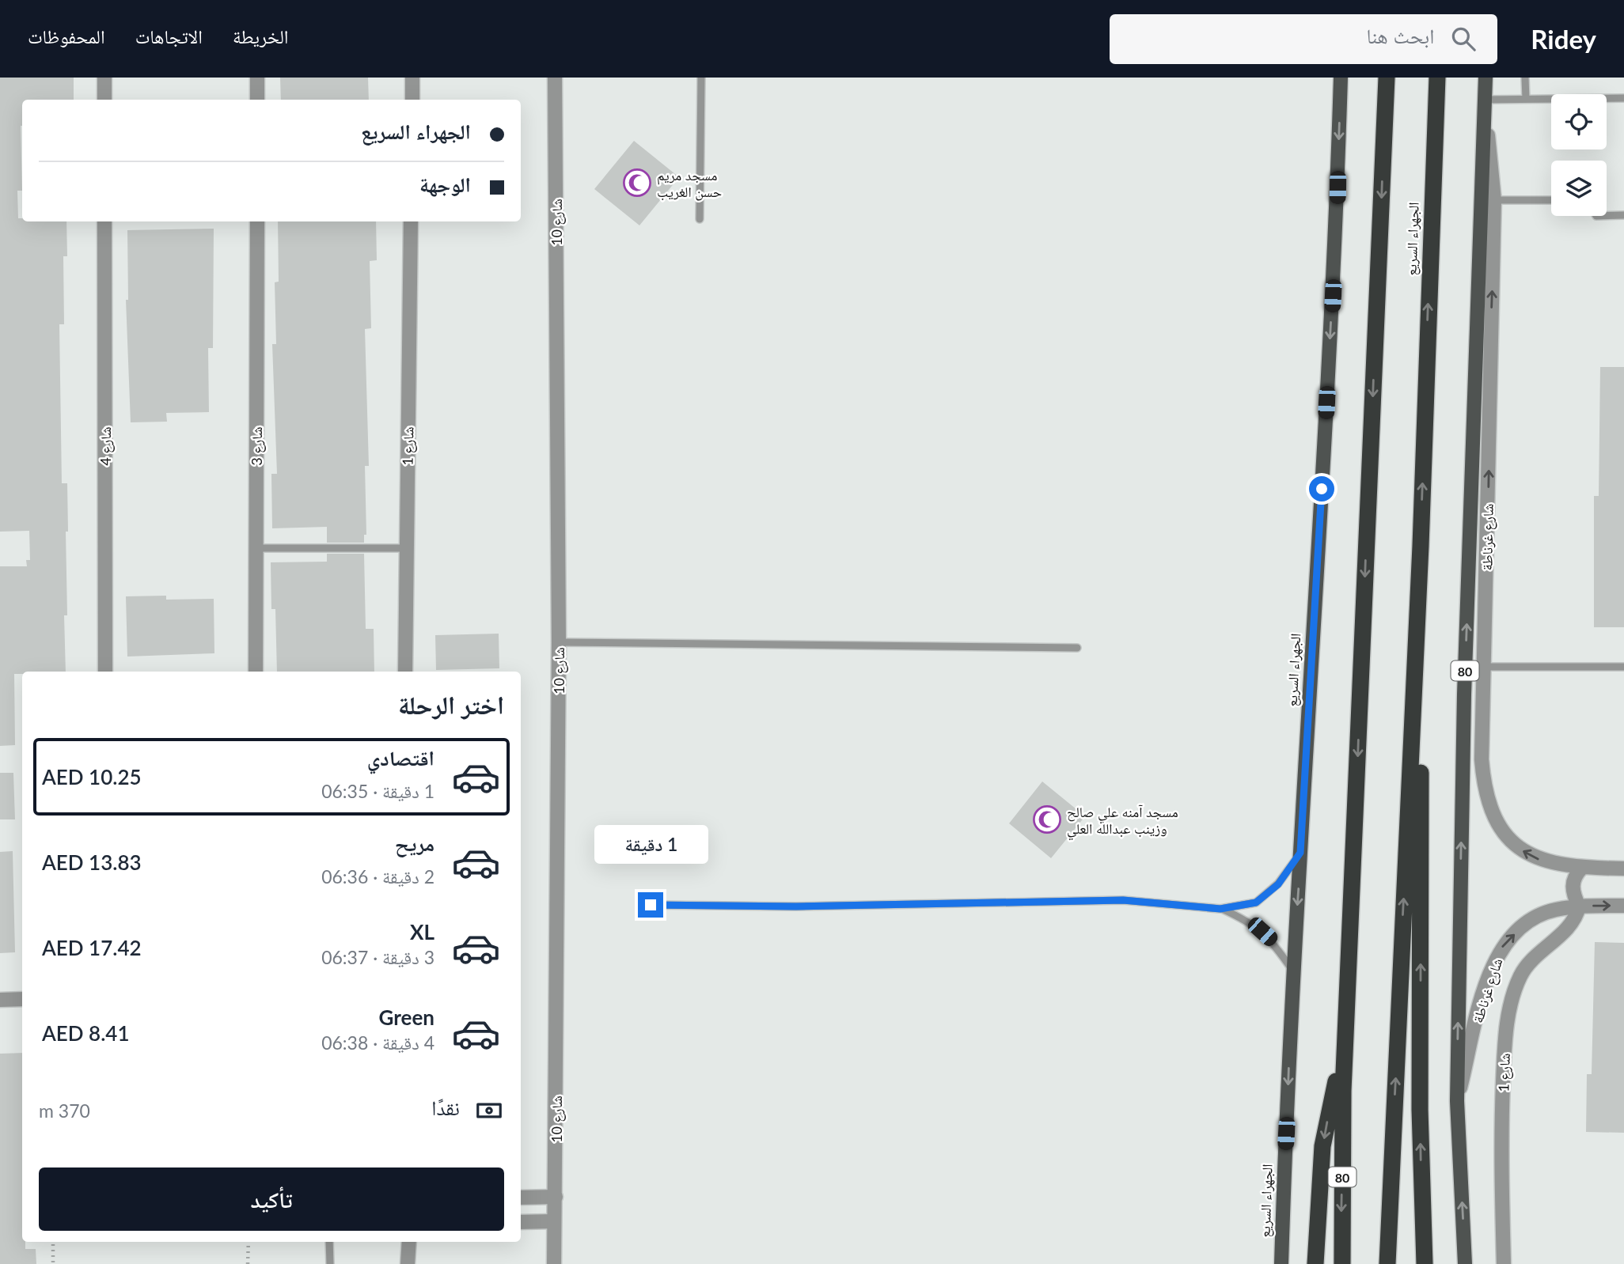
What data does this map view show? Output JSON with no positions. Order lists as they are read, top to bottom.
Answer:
{
  "streets": {
    "highway": ["الجهراء السريع", "80"],
    "street": [
      "شارع 10",
      "شارع 4",
      "شارع 3",
      "شارع 1",
      "شارع غرناطة"
    ]
  },
  "crossings": [
    ["شارع 1", "شارع غرناطة"],
    ["شارع غرناطة", "80"]
  ],
  "one_way": ["شارع غرناطة"],
  "places": {
    "mosque": ["مسجد مريم حسن الغريب", "مسجد آمنه علي صالح وزينب عبدالله العلي"]
  },
  "page": {
    "header": "Ridey",
    "search": "ابحث هنا",
    "nav": ["الخريطة", "الاتجاهات", "المحفوظات"],
    "banner": ["الجهراء السريع", "الوجهة"],
    "heading": "اختر الرحلة",
    "list": [
      {
        "name": "اقتصادي",
        "note": "1 دقيقة · 06:35",
        "value": "AED 10.25"
      },
      {
        "name": "مريح",
        "note": "2 دقيقة · 06:36",
        "value": "AED 13.83"
      },
      {
        "name": "XL",
        "note": "3 دقيقة · 06:37",
        "value": "AED 17.42"
      },
      {
        "name": "Green",
        "note": "4 دقيقة · 06:38",
        "value": "AED 8.41"
      }
    ],
    "bubble": "1 دقيقة",
    "pay": ["نقدًا", "370 m"],
    "buttons": "تأكيد"
  }
}
